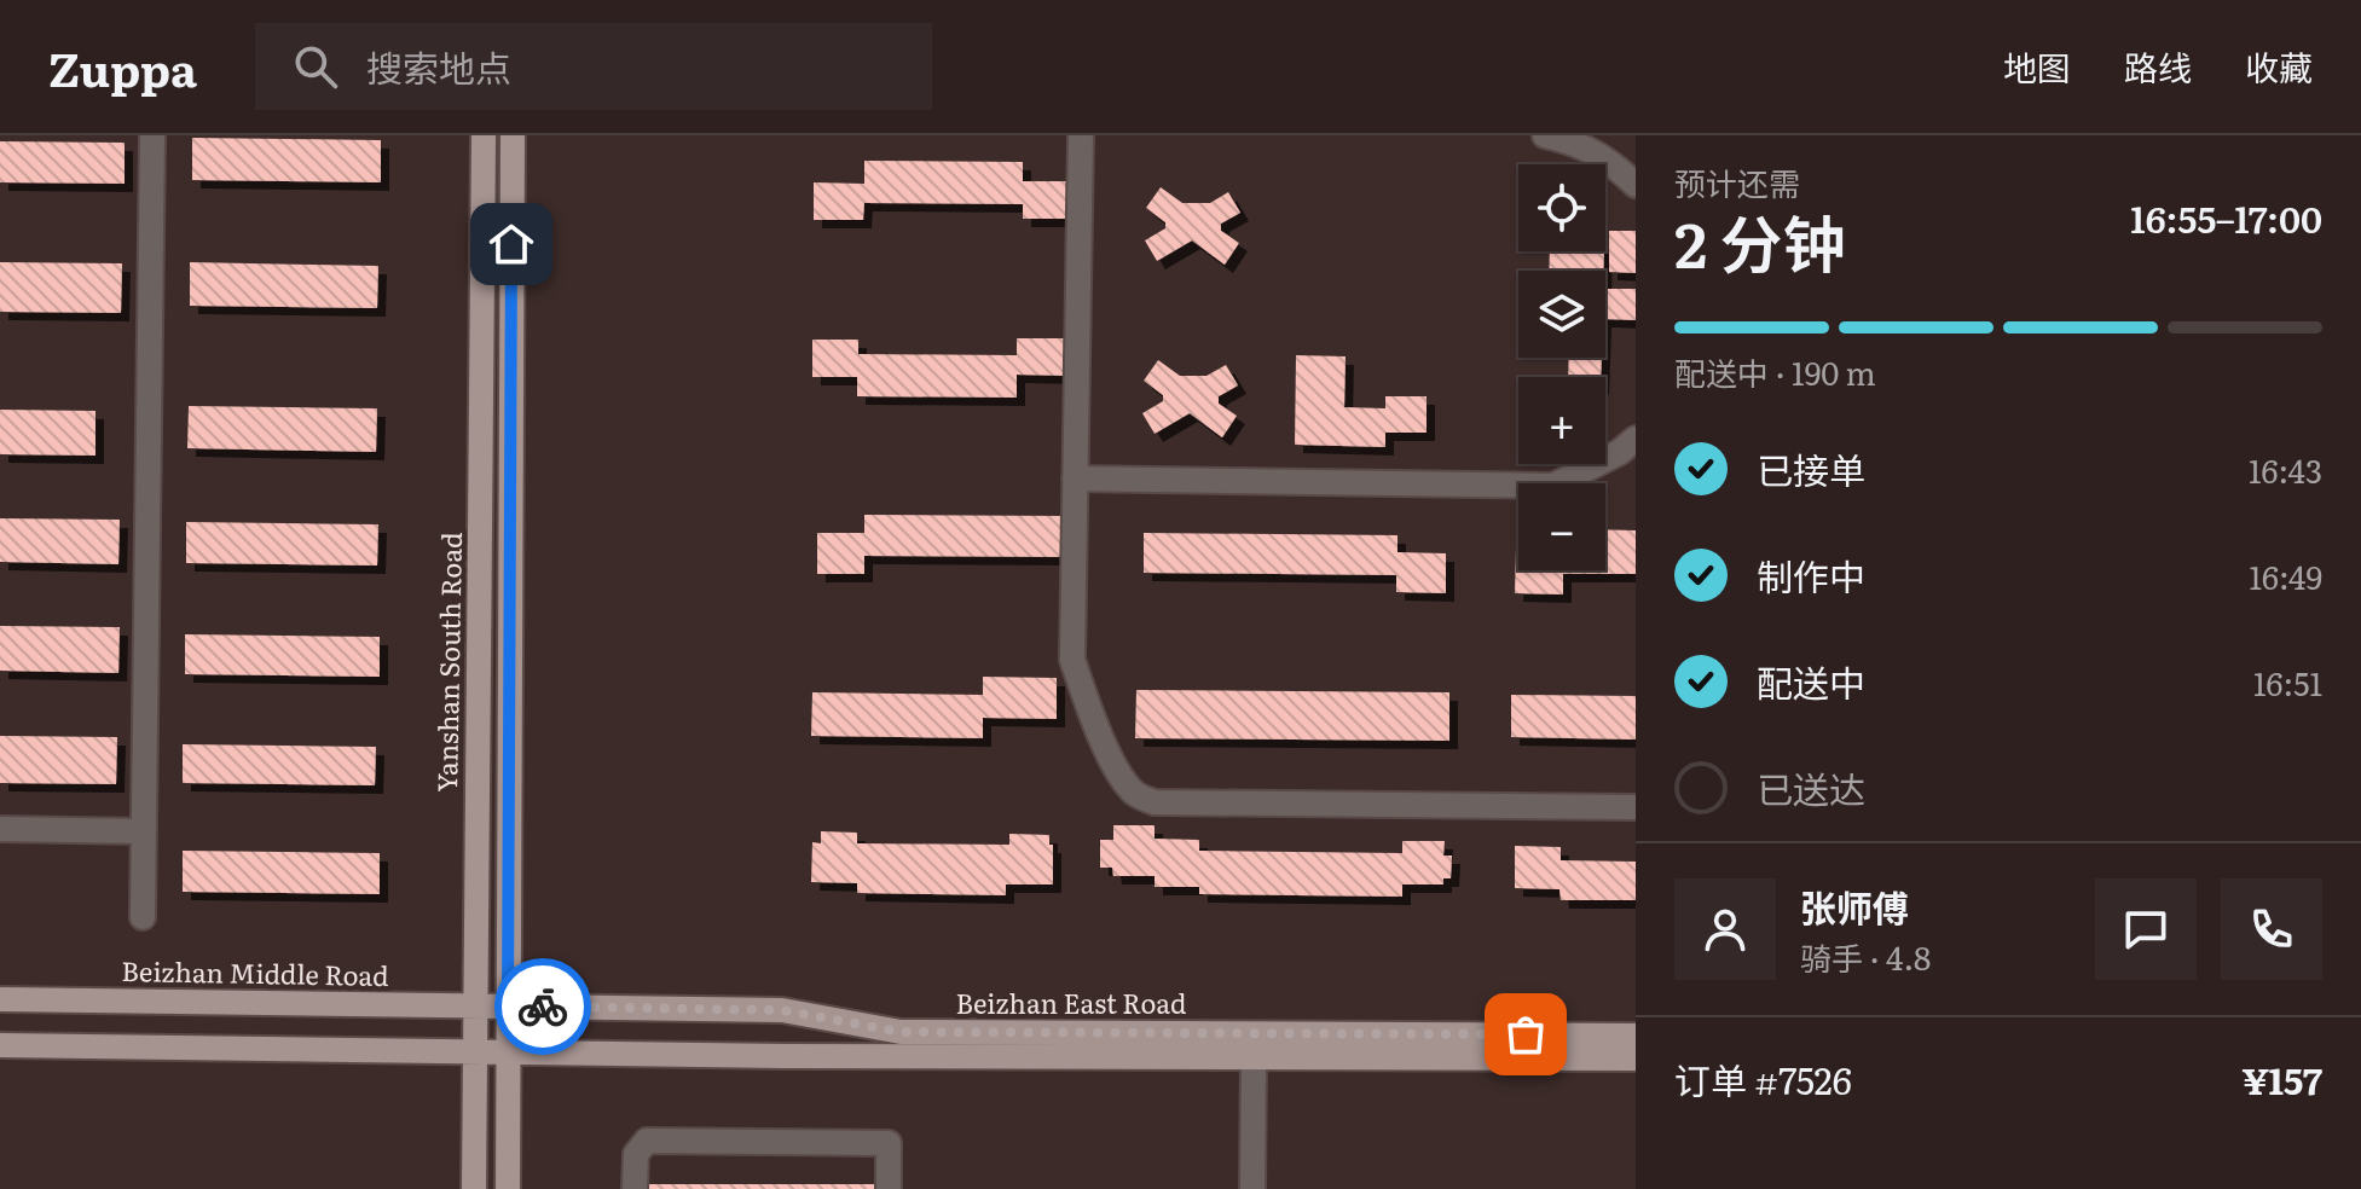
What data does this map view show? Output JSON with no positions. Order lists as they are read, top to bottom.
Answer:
{
  "streets": {
    "main road": ["Yanshan South Road", "Beizhan Middle Road", "Beizhan East Road"]
  },
  "crossings": [
    ["Yanshan South Road", "Beizhan Middle Road"],
    ["Beizhan Middle Road", "Beizhan East Road"]
  ],
  "page": {
    "header": "Zuppa",
    "search": "搜索地点",
    "nav": ["地图", "路线", "收藏"],
    "heading": ["2 分钟", "预计还需", "16:55–17:00"],
    "panel": [
      "张师傅",
      "骑手 · 4.8",
      "订单 #7526",
      "¥157"
    ],
    "map_buttons": ["+", "−"],
    "bar": "配送中 · 190 m",
    "list": [
      ["已接单", "16:43"],
      ["制作中", "16:49"],
      ["配送中", "16:51"],
      "已送达"
    ]
  }
}
